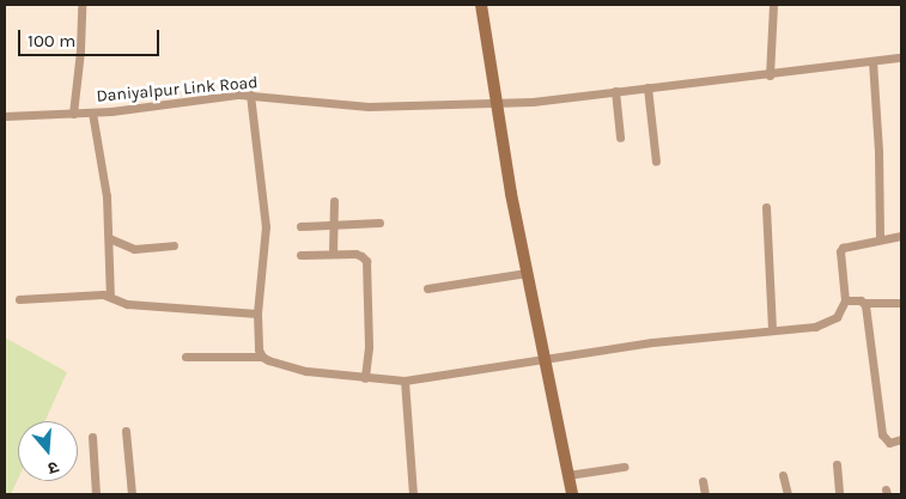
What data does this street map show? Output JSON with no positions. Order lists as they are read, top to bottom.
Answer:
{
  "streets": {
    "street": ["Daniyalpur Link Road"]
  },
  "scale_bar": "100 m",
  "north": "bottom"
}
